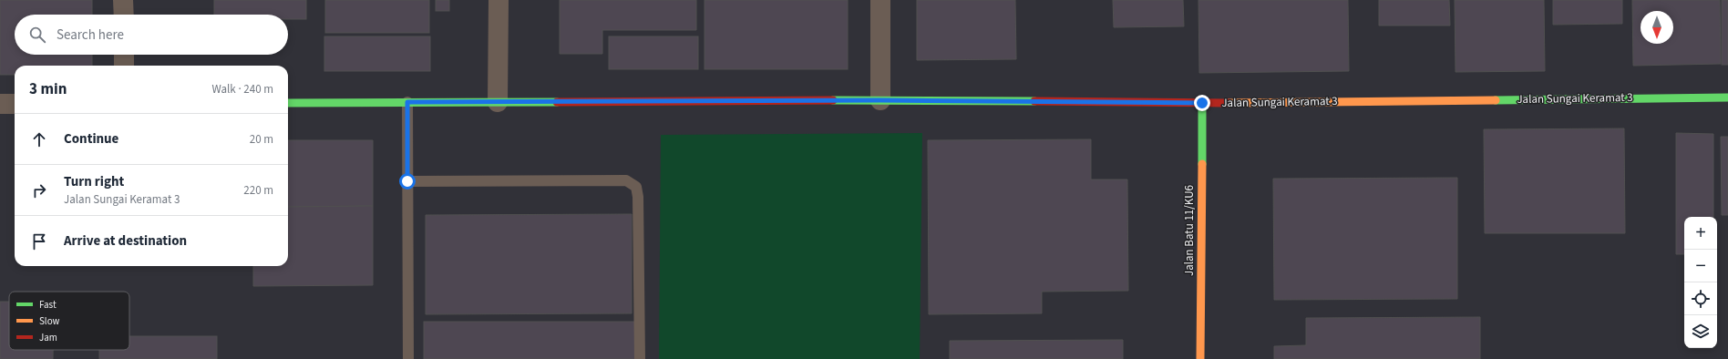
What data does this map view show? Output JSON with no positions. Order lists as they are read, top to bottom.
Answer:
{
  "streets": {
    "street": ["Jalan Sungai Keramat 3", "Jalan Batu 11/KU6"]
  },
  "crossings": [
    ["Jalan Sungai Keramat 3", "Jalan Batu 11/KU6"]
  ],
  "legend": ["Fast", "Slow", "Jam"],
  "north": "bottom",
  "page": {
    "search": "Search here",
    "heading": ["3 min", "Walk · 240 m"],
    "list": [
      ["Continue", "20 m"],
      ["Turn right", "Jalan Sungai Keramat 3", "220 m"],
      "Arrive at destination"
    ],
    "map_buttons": ["+", "−"]
  }
}
